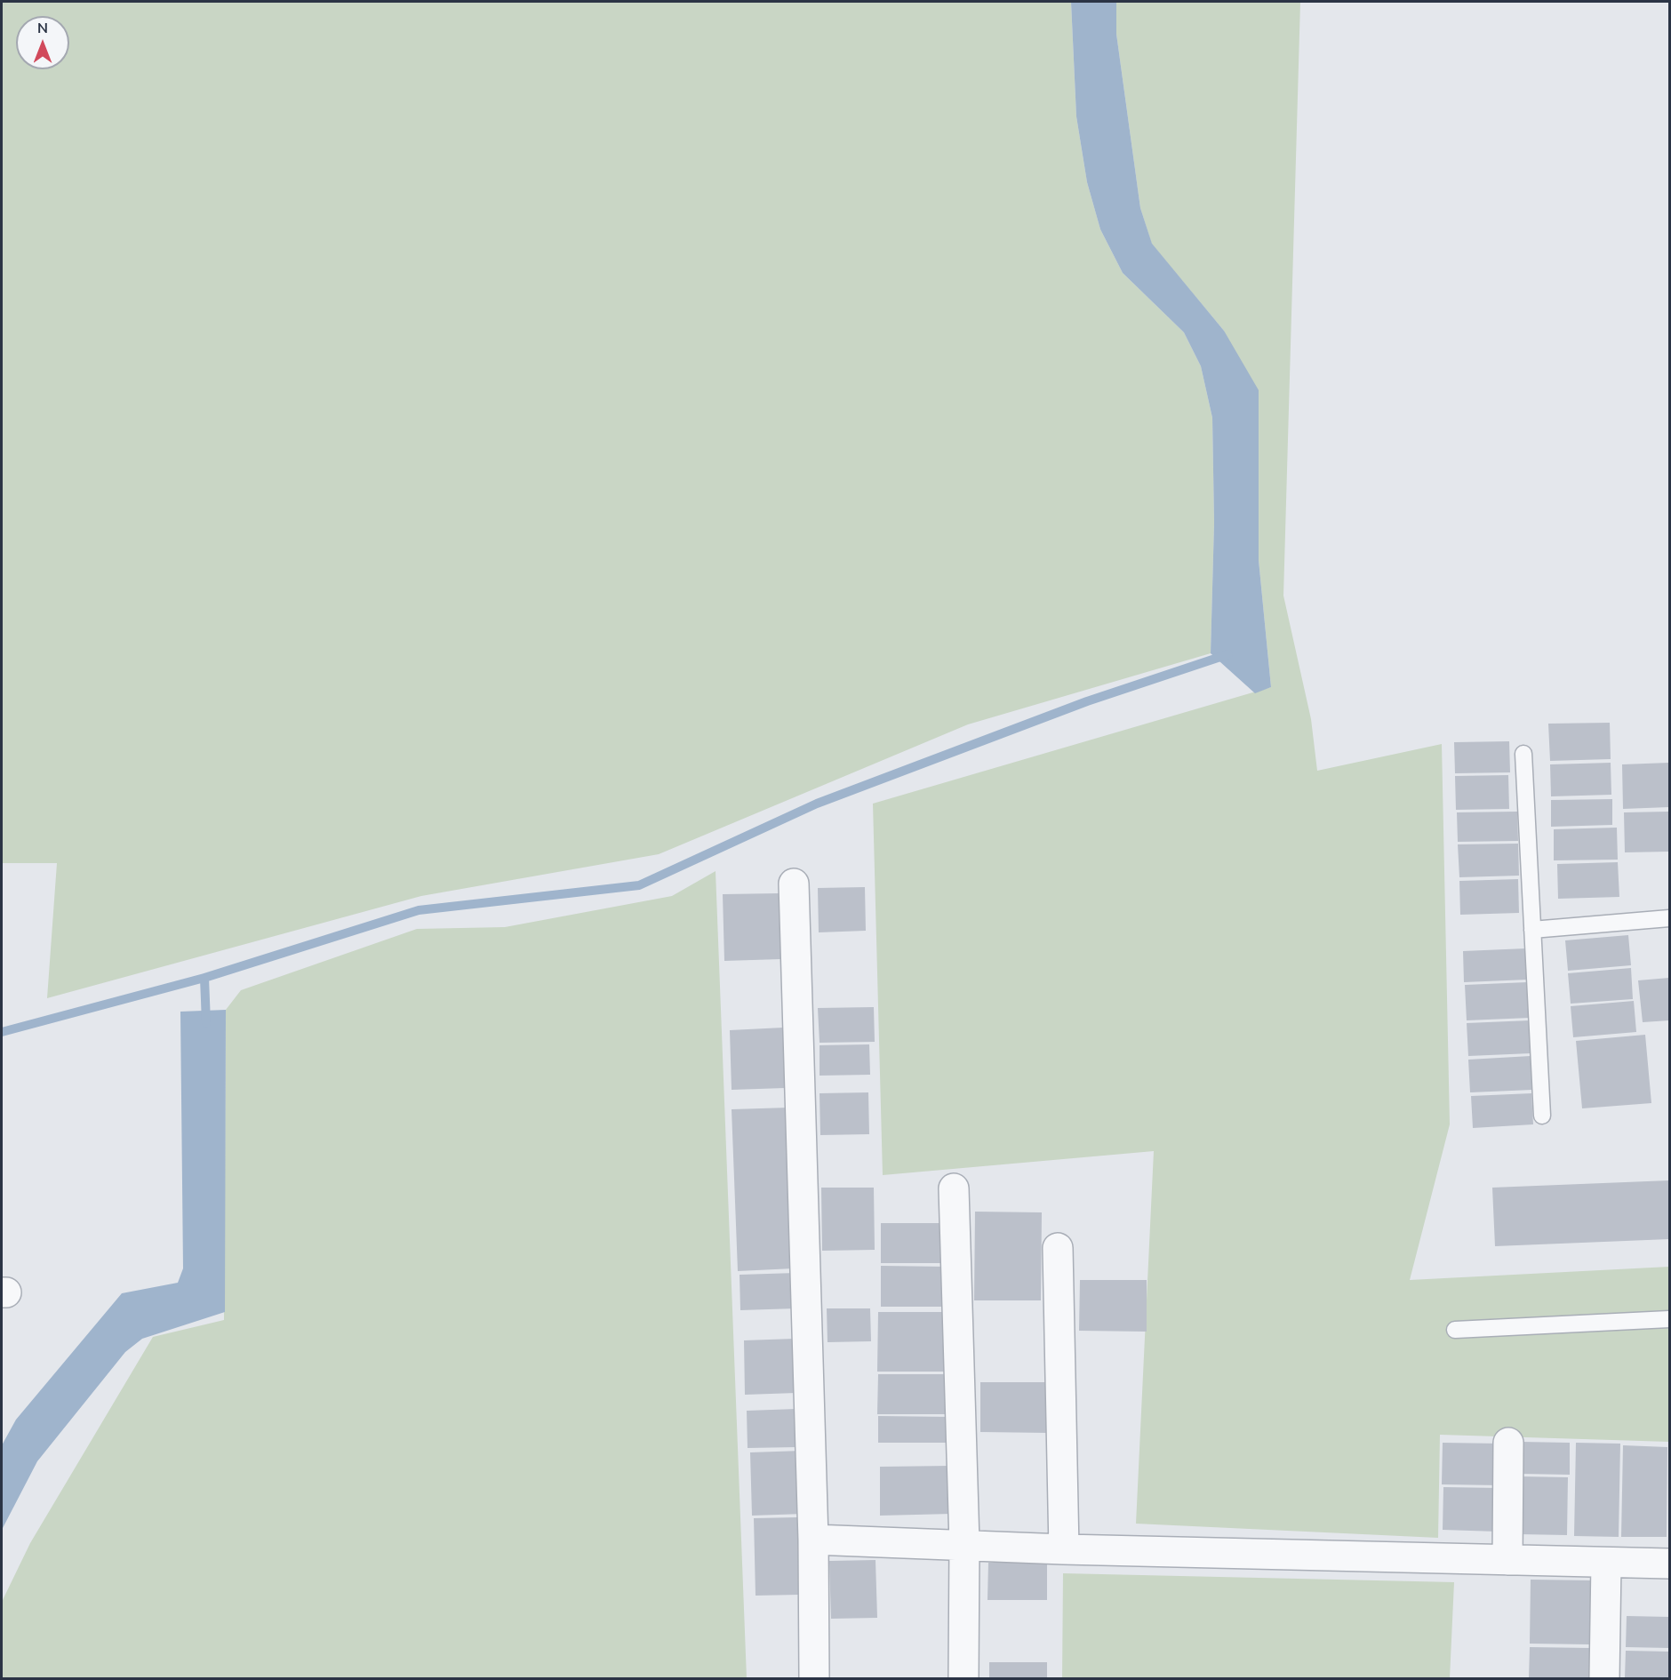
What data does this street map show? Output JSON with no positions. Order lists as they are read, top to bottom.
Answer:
{
  "north": "top"
}
